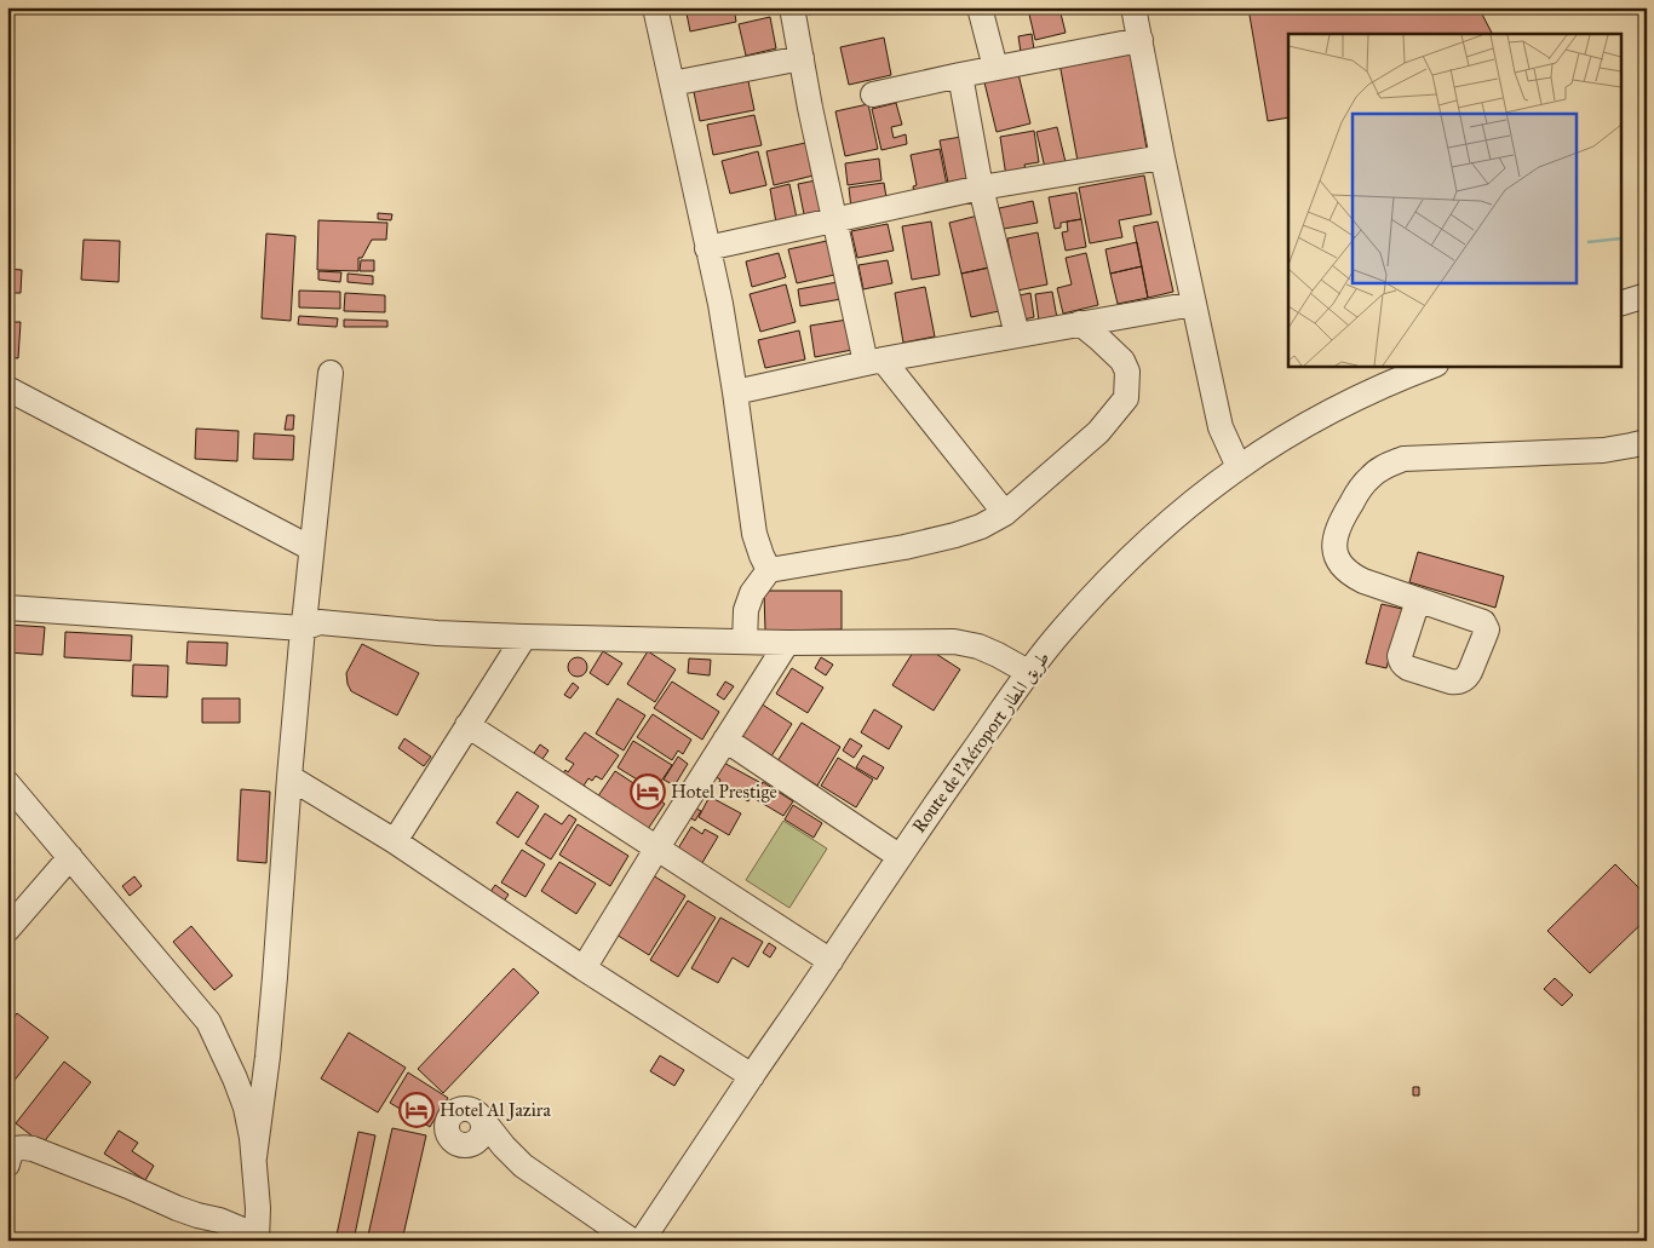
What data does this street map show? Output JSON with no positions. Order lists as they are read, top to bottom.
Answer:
{
  "streets": {
    "street": ["Route de l'Aéroport طريق المطار"]
  },
  "places": {
    "hotel": ["Hotel Prestige", "Hotel Al Jazira"]
  }
}
